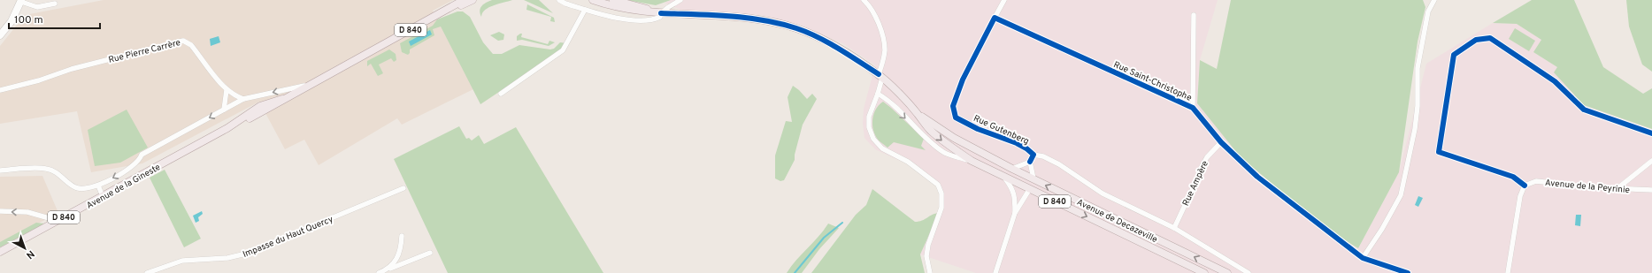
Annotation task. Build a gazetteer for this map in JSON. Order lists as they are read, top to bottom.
{
  "streets": {
    "main road": ["D 840", "Avenue de la Gineste", "Avenue de Decazeville"],
    "street": [
      "Rue Pierre Carrère",
      "Rue Saint-Christophe",
      "Rue Gutenberg",
      "Rue Ampère",
      "Avenue de la Peyrinie",
      "Impasse du Haut Quercy"
    ]
  },
  "crossings": [
    ["D 840", "Avenue de la Gineste"],
    ["Rue Saint-Christophe", "Rue Gutenberg"],
    ["Rue Saint-Christophe", "Rue Ampère"],
    ["Rue Gutenberg", "Rue Ampère"]
  ],
  "scale_bar": "100 m",
  "north": "bottom right"
}
